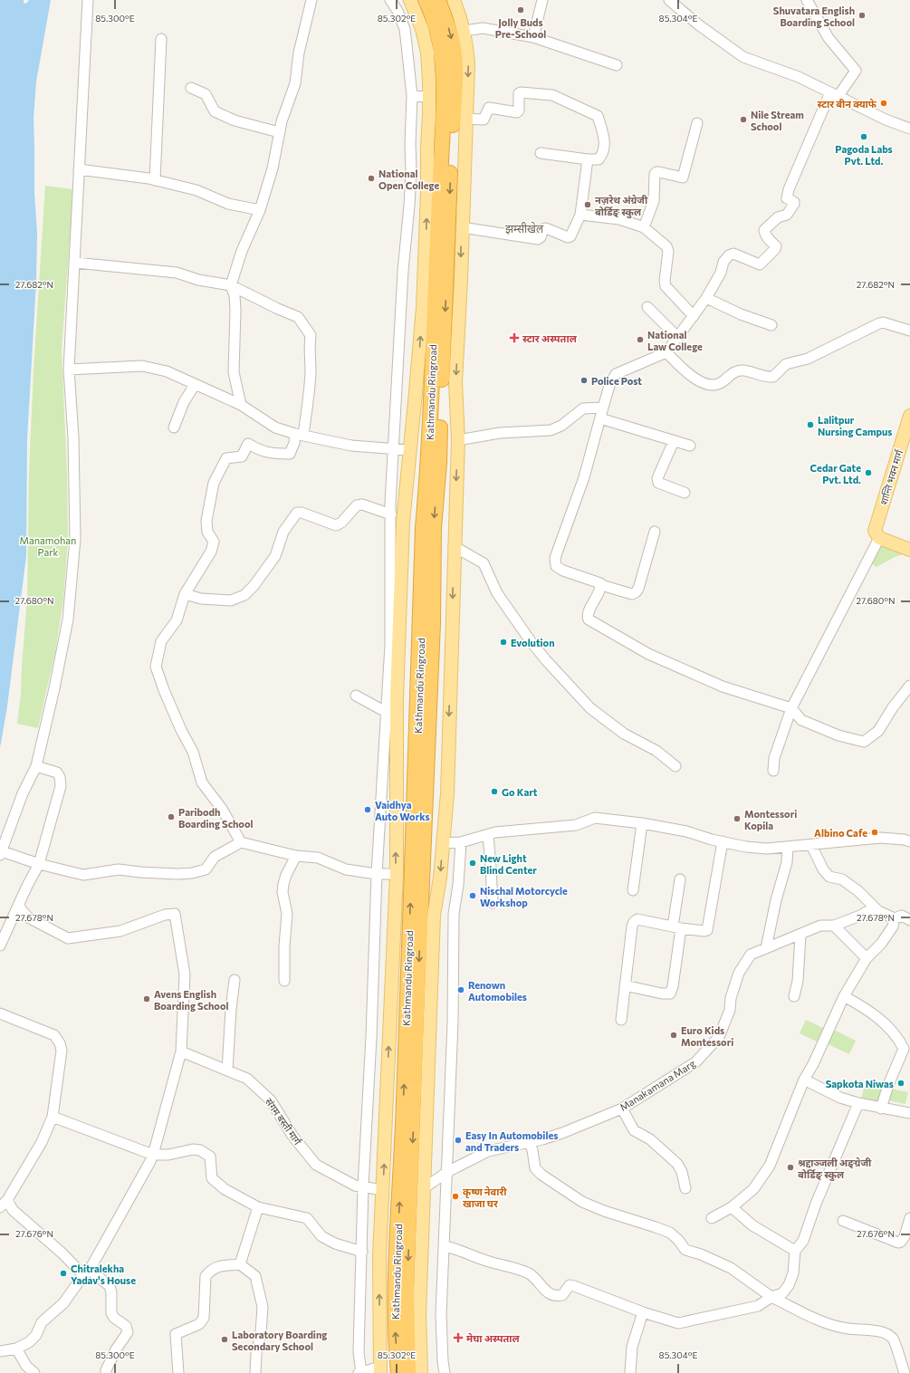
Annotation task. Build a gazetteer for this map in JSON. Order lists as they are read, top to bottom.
{
  "streets": {
    "highway": ["Kathmandu Ringroad"],
    "main road": ["शान्ति भवन मार्ग"],
    "street": ["Manakamana Marg", "संगम बस्ती मार्ग"]
  },
  "districts": ["झम्सीखेल"],
  "parks": ["Manamohan Park"],
  "places": {
    "other": [
      "Jolly Buds Pre-School",
      "Shuvatara English Boarding School",
      "स्टार बीन क्याफे",
      "Nile Stream School",
      "Pagoda Labs Pvt. Ltd.",
      "National Open College",
      "नज़रेथ अंग्रेजी बोर्डिङ् स्कुल",
      "National Law College",
      "Police Post",
      "Lalitpur Nursing Campus",
      "Cedar Gate Pvt. Ltd.",
      "Evolution",
      "Go Kart",
      "Vaidhya Auto Works",
      "Paribodh Boarding School",
      "Montessori Kopila",
      "Albino Cafe",
      "New Light Blind Center",
      "Nischal Motorcycle Workshop",
      "Renown Automobiles",
      "Avens English Boarding School",
      "Euro Kids Montessori",
      "Sapkota Niwas",
      "Easy In Automobiles and Traders",
      "श्रद्दाञ्जली अङ्‍ग्रेजी बोर्डिङ् स्कुल",
      "कृष्ण नेवारी खाजा घर",
      "Chitralekha Yadav's House",
      "Laboratory Boarding Secondary School"
    ],
    "health": ["स्टार अस्पताल", "मेघा अस्पताल"]
  },
  "coordinates": [
    "85.300°E",
    "85.302°E",
    "85.304°E",
    "27.682°N",
    "27.680°N",
    "27.678°N",
    "27.676°N"
  ]
}
